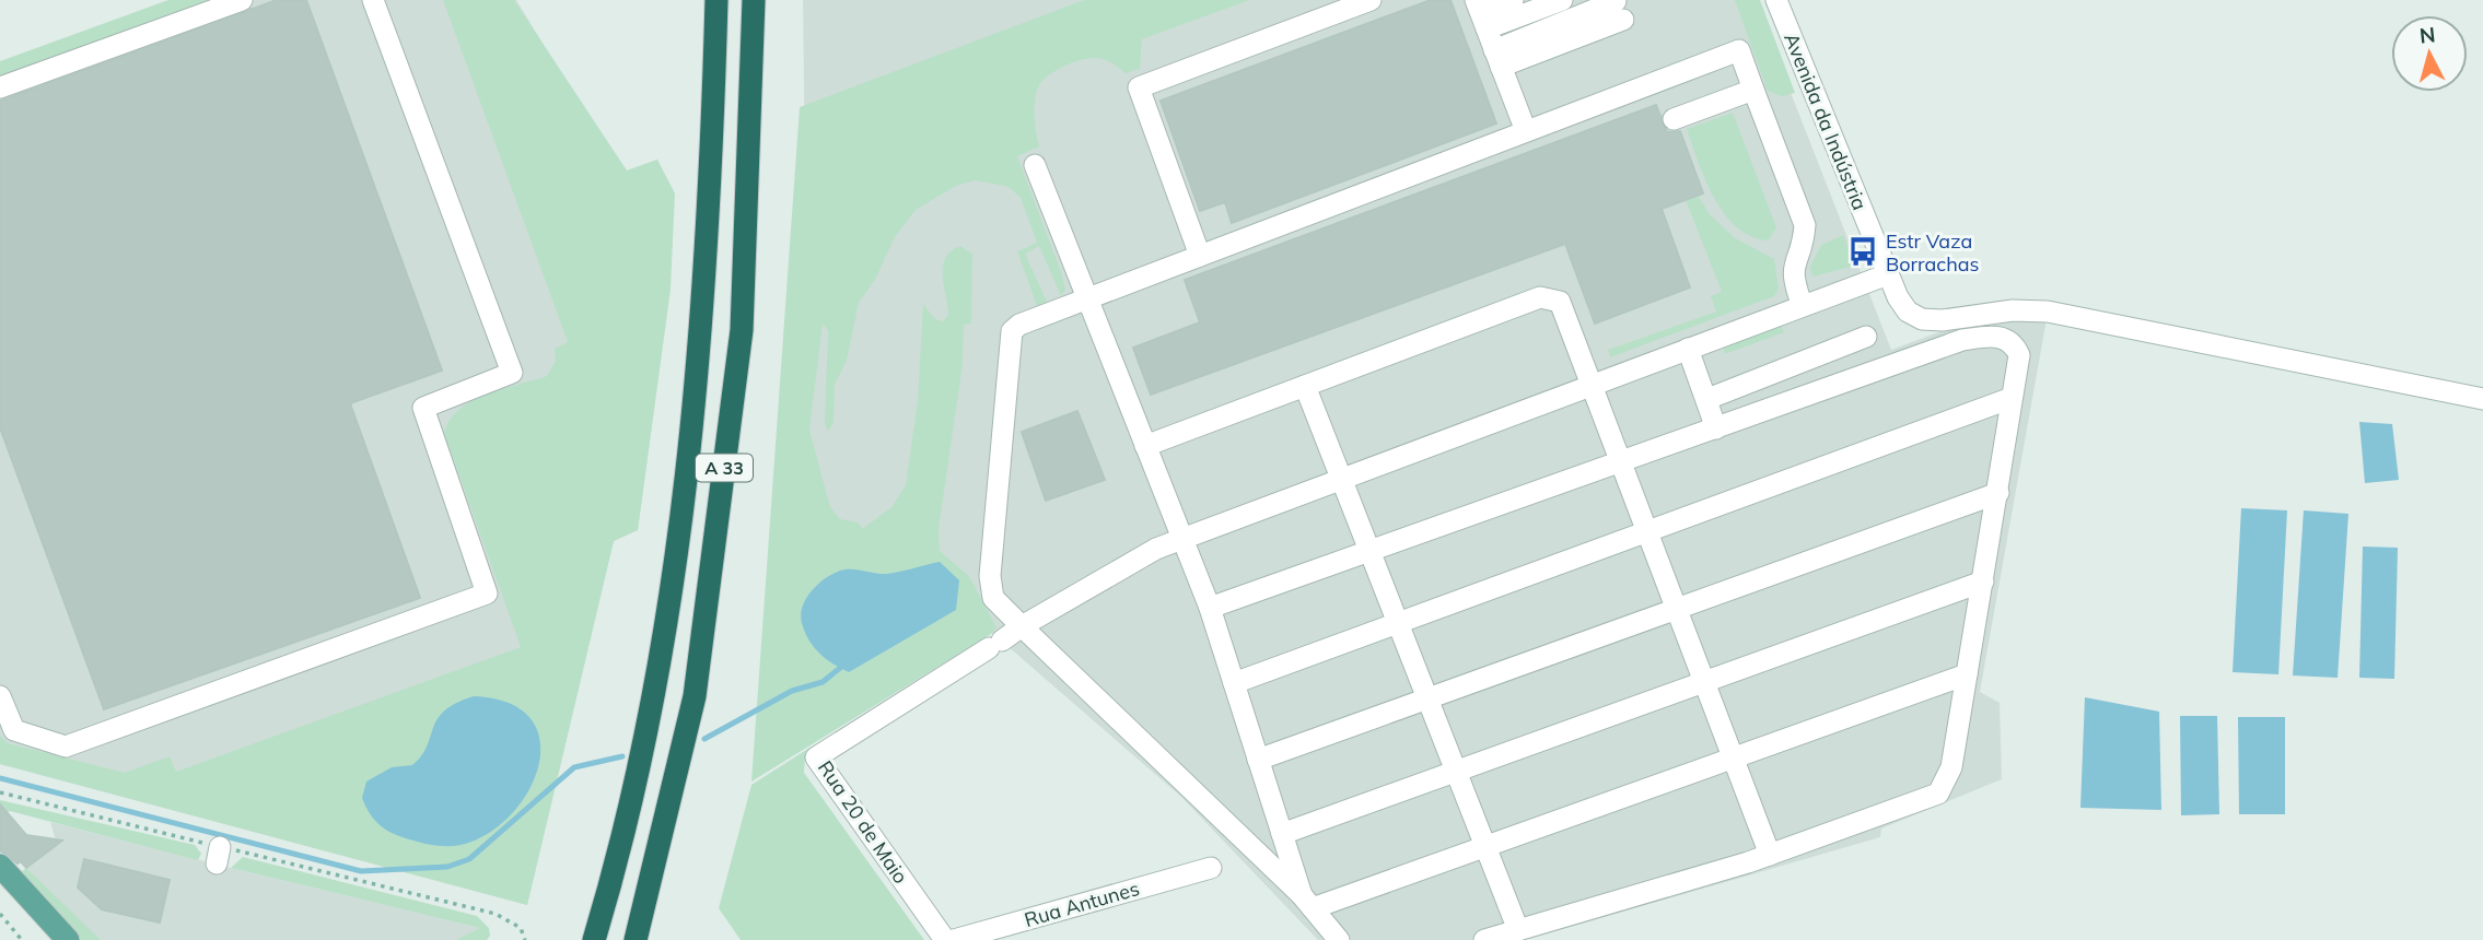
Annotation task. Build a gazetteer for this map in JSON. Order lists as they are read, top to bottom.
{
  "streets": {
    "highway": ["A 33"],
    "street": ["Avenida da Indústria", "Rua 20 de Maio", "Rua Antunes"]
  },
  "places": {
    "bus stop": ["Estr Vaza Borrachas"]
  },
  "north": "top"
}
